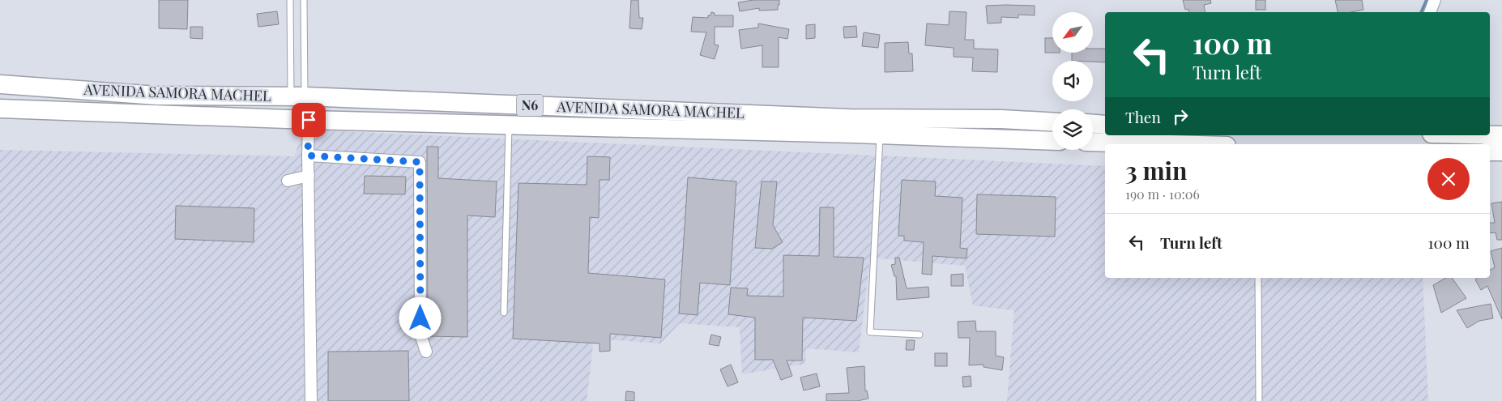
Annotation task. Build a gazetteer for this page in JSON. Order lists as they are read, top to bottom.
{
  "streets": {
    "highway": ["AVENIDA SAMORA MACHEL", "N6"]
  },
  "north": "bottom left",
  "page": {
    "turn": ["100 m", "Turn left"],
    "then": "Then",
    "heading": ["3 min", "190 m · 10:06"],
    "list": [
      {
        "name": "Turn left",
        "value": "100 m"
      }
    ]
  }
}
